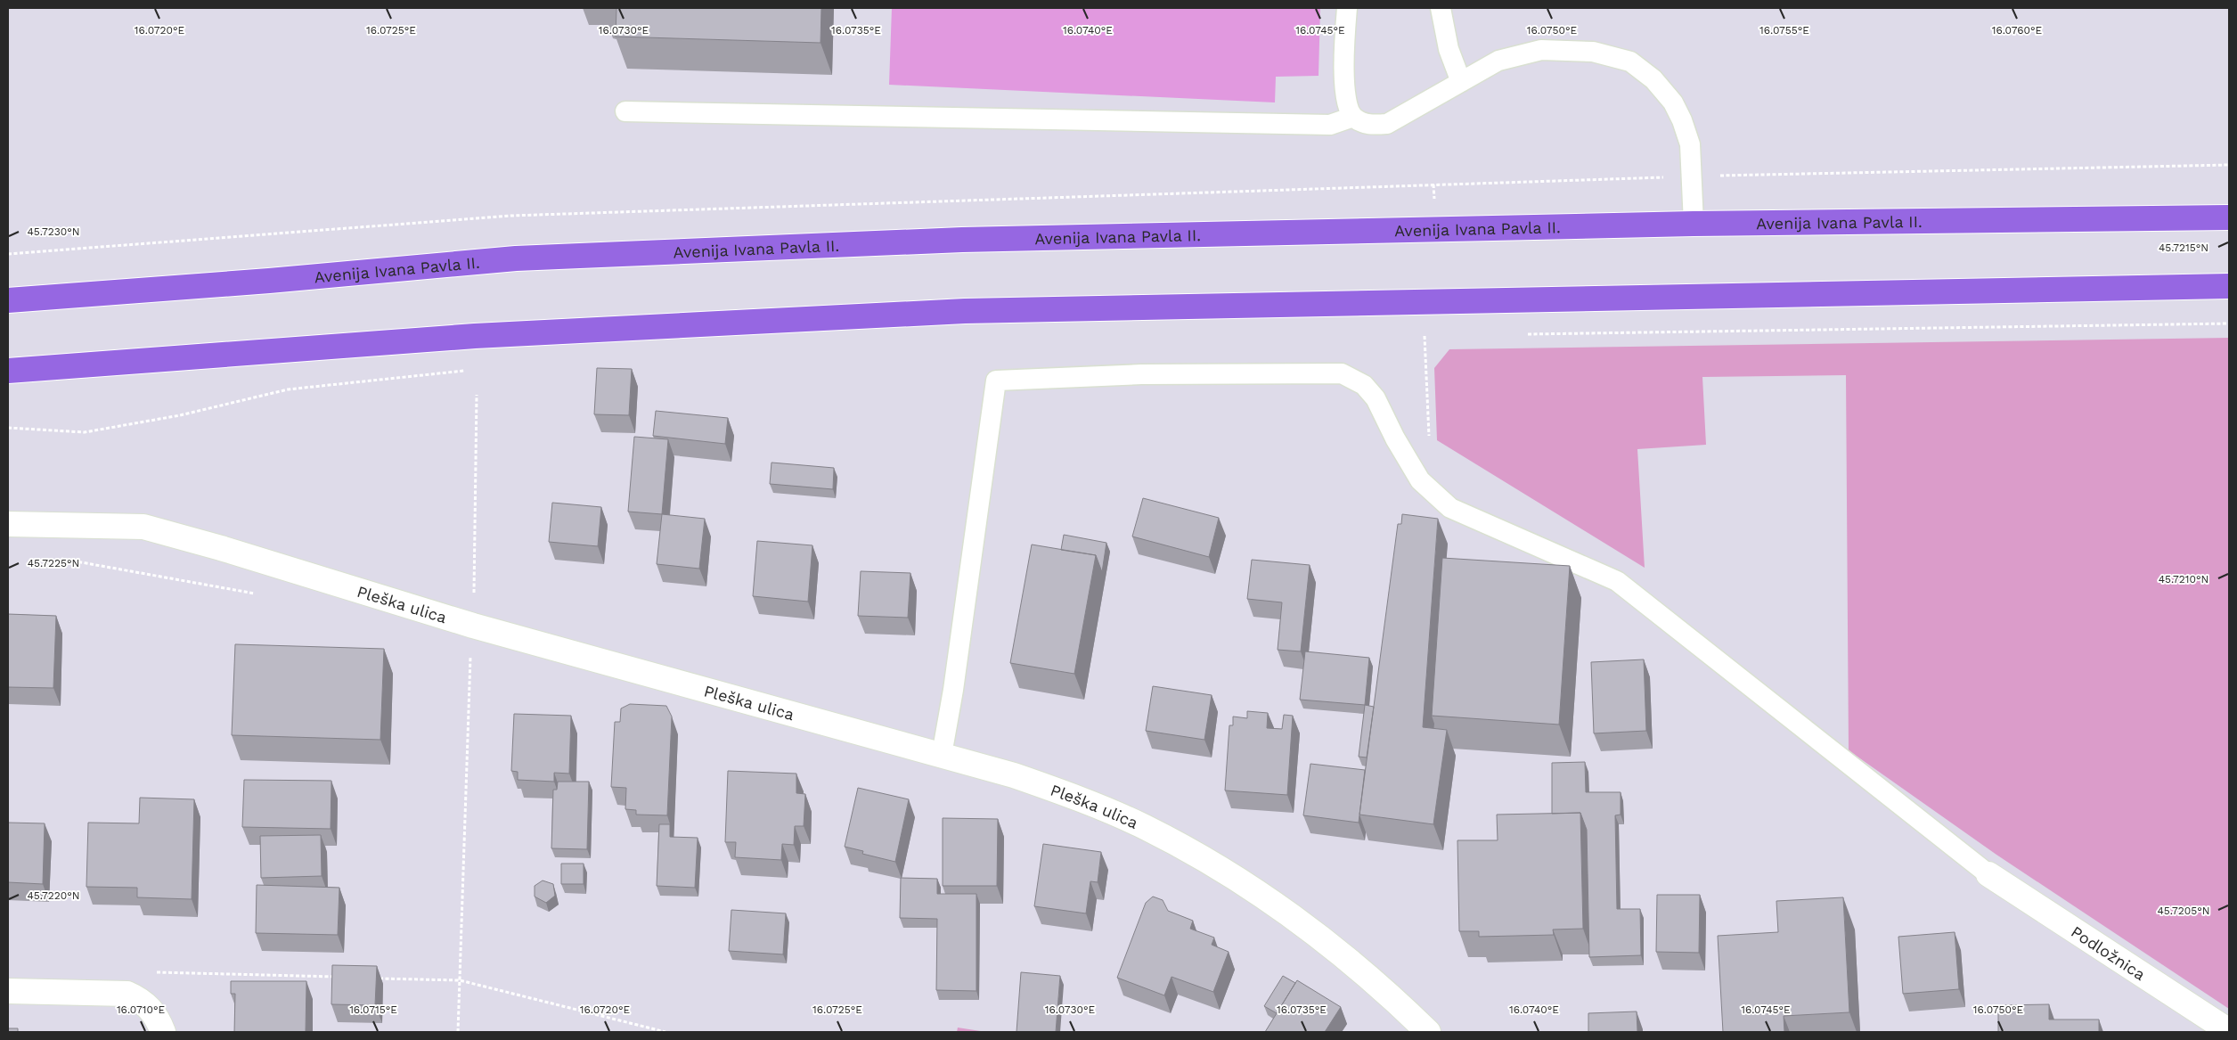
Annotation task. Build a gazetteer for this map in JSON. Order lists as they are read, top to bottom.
{
  "streets": {
    "main road": ["Avenija Ivana Pavla II."],
    "street": ["Pleška ulica", "Podložnica"]
  },
  "coordinates": [
    "16.0750°E",
    "16.0720°E",
    "16.0725°E",
    "16.0730°E",
    "16.0735°E",
    "16.0740°E",
    "16.0745°E",
    "16.0755°E",
    "16.0760°E",
    "45.7230°N",
    "45.7215°N",
    "45.7225°N",
    "45.7210°N",
    "45.7220°N",
    "45.7205°N",
    "16.0710°E",
    "16.0715°E"
  ]
}
